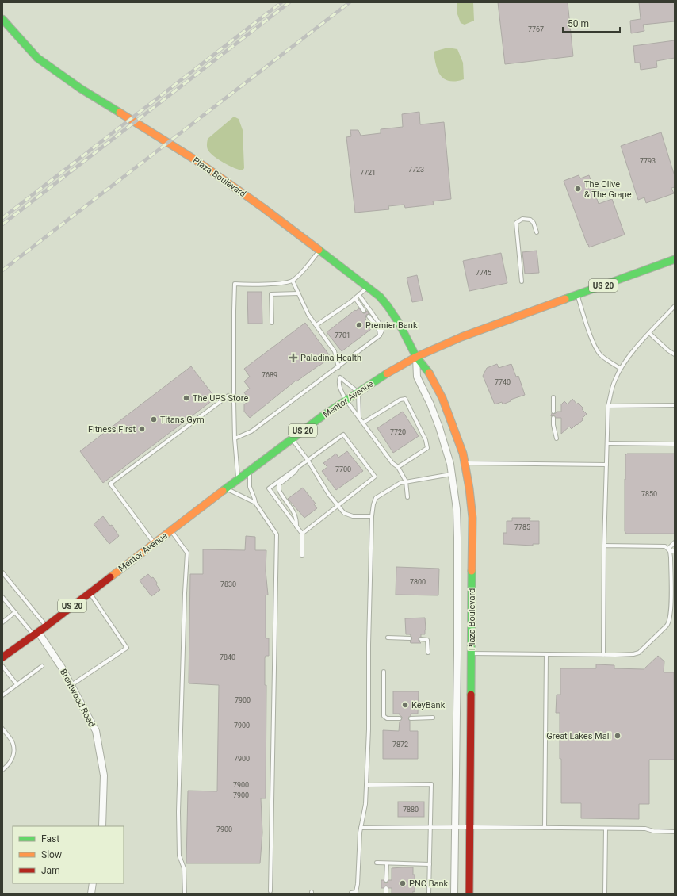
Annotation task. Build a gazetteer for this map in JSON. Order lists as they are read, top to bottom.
{
  "streets": {
    "street": [
      "Plaza Boulevard",
      "US 20",
      "Mentor Avenue",
      "Brentwood Road"
    ]
  },
  "crossings": [
    ["Plaza Boulevard", "Mentor Avenue"],
    ["Mentor Avenue", "Brentwood Road"]
  ],
  "places": {
    "other": [
      "The Olive & The Grape",
      "Premier Bank",
      "The UPS Store",
      "Titans Gym",
      "Fitness First",
      "KeyBank",
      "Great Lakes Mall",
      "PNC Bank"
    ],
    "health": ["Paladina Health"]
  },
  "house_numbers": [
    "7767",
    "7793",
    "7723",
    "7721",
    "7745",
    "7701",
    "7689",
    "7740",
    "7720",
    "7700",
    "7850",
    "7785",
    "7800",
    "7830",
    "7840",
    "7900",
    "7900",
    "7872",
    "7900",
    "7900",
    "7900",
    "7880",
    "7900"
  ],
  "legend": ["Fast", "Slow", "Jam"],
  "scale_bar": "50 m"
}
